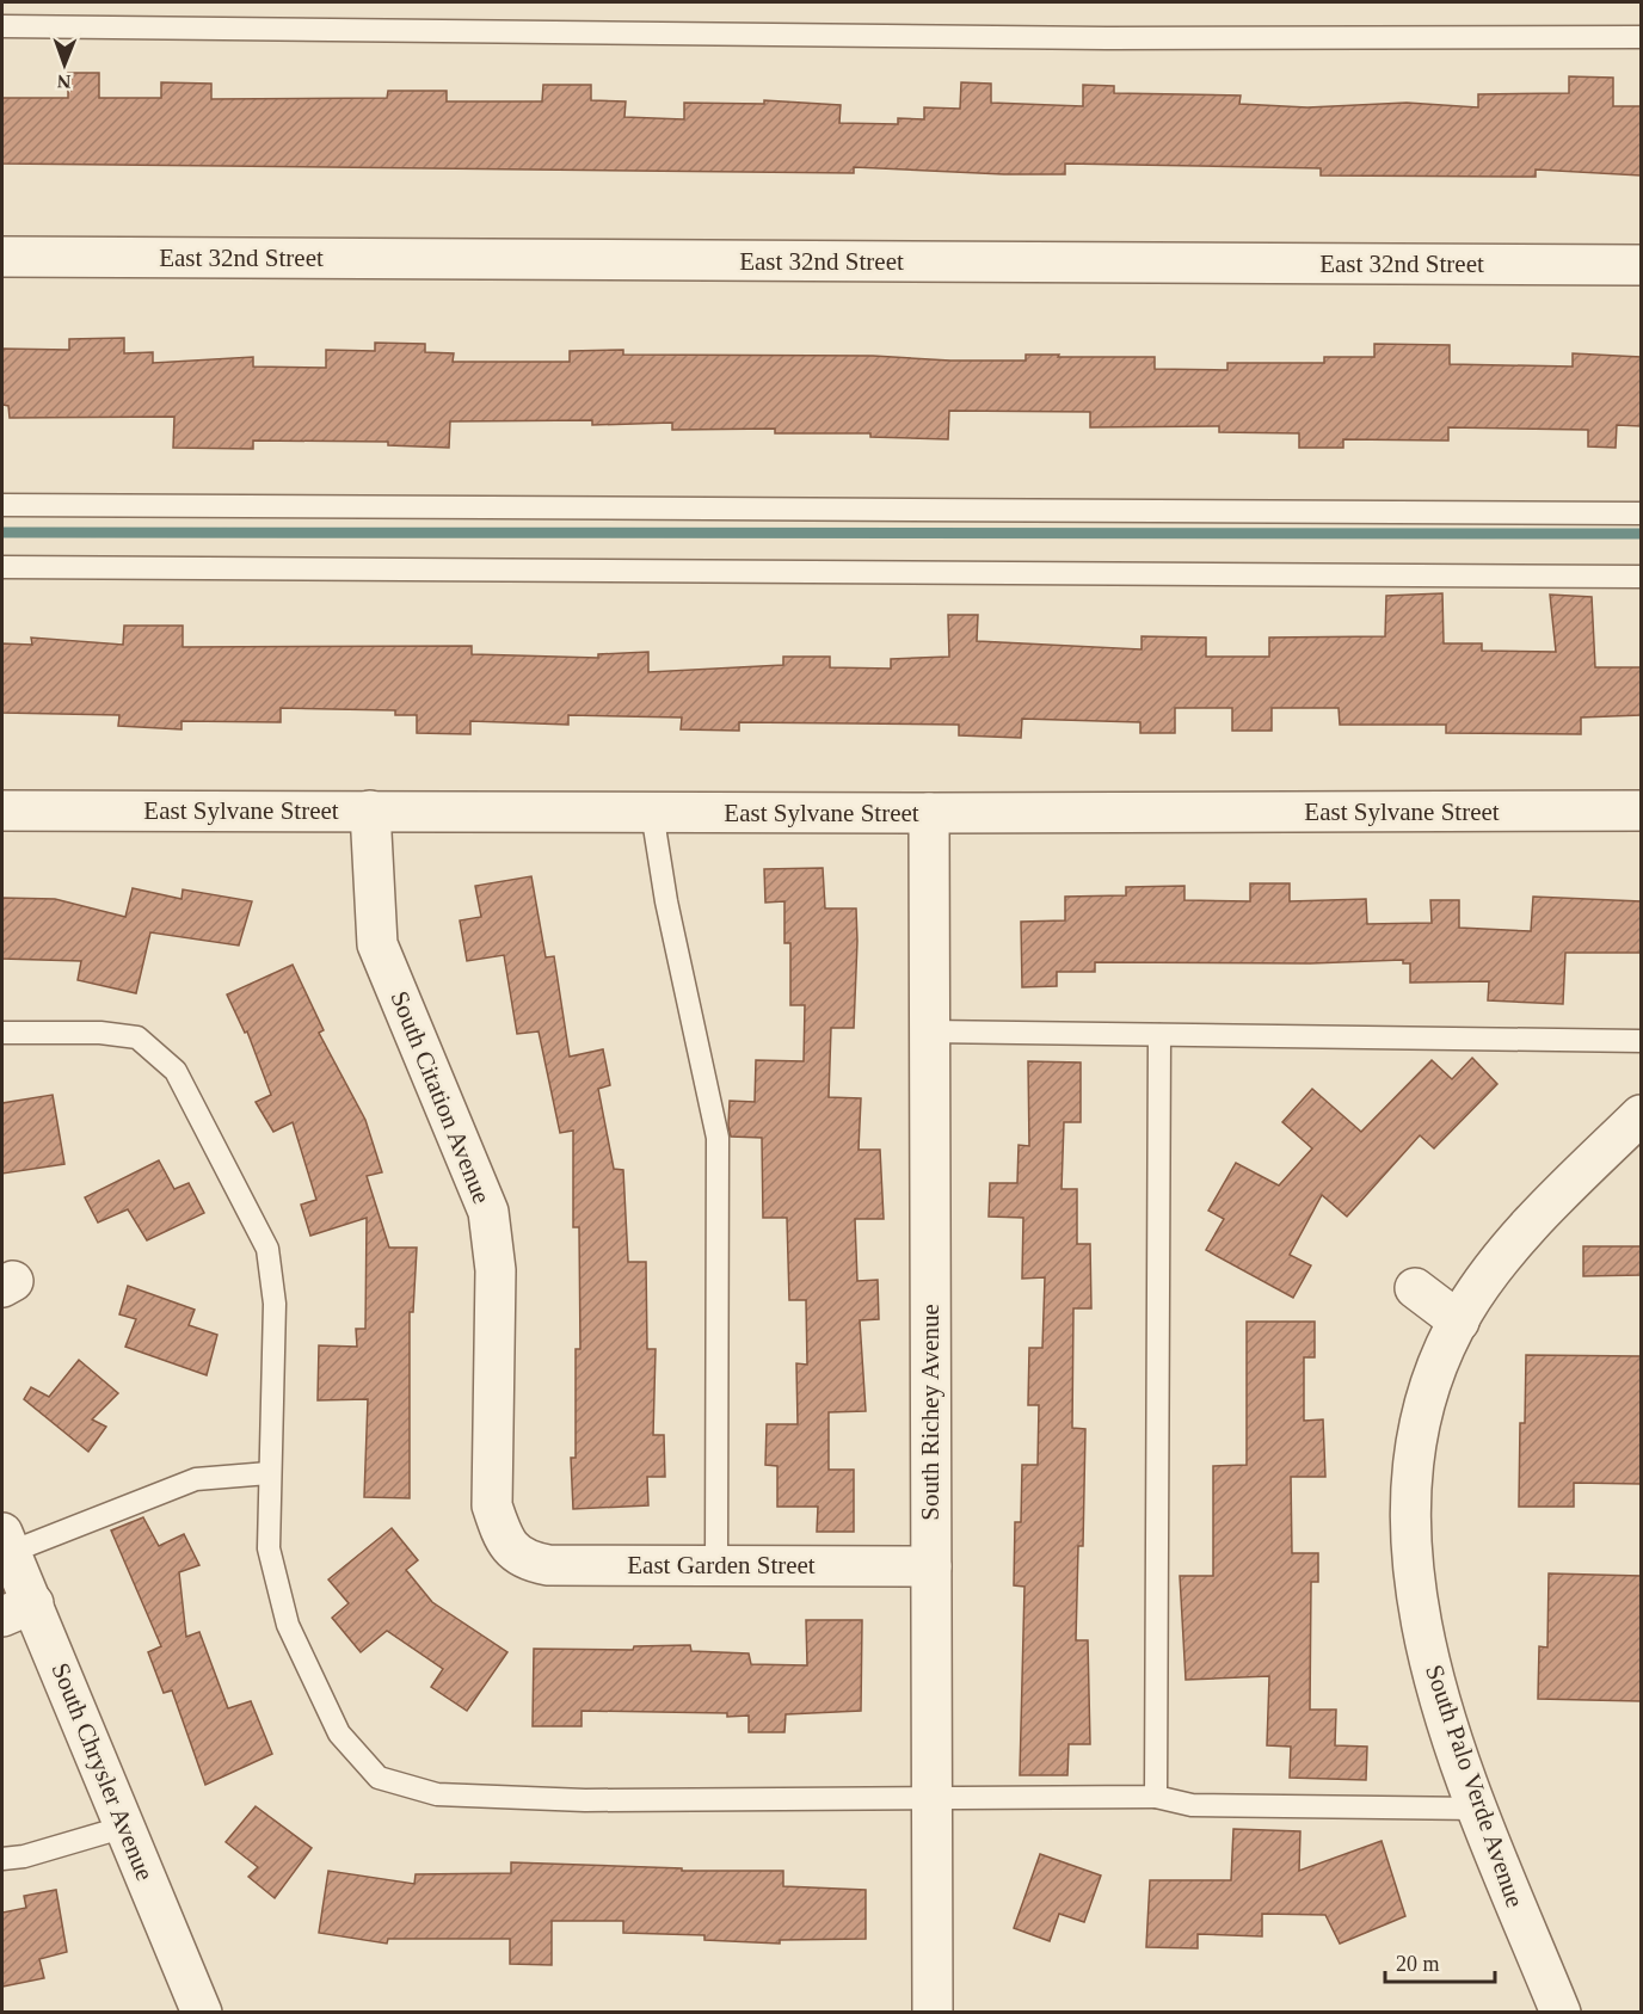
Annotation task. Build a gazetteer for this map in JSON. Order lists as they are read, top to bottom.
{
  "streets": {
    "street": [
      "East 32nd Street",
      "East Sylvane Street",
      "South Citation Avenue",
      "South Richey Avenue",
      "East Garden Street",
      "South Chrysler Avenue",
      "South Palo Verde Avenue"
    ]
  },
  "crossings": [
    ["East Sylvane Street", "South Citation Avenue"],
    ["East Sylvane Street", "South Richey Avenue"],
    ["South Citation Avenue", "East Garden Street"],
    ["South Richey Avenue", "East Garden Street"]
  ],
  "scale_bar": "20 m",
  "north": "bottom"
}
